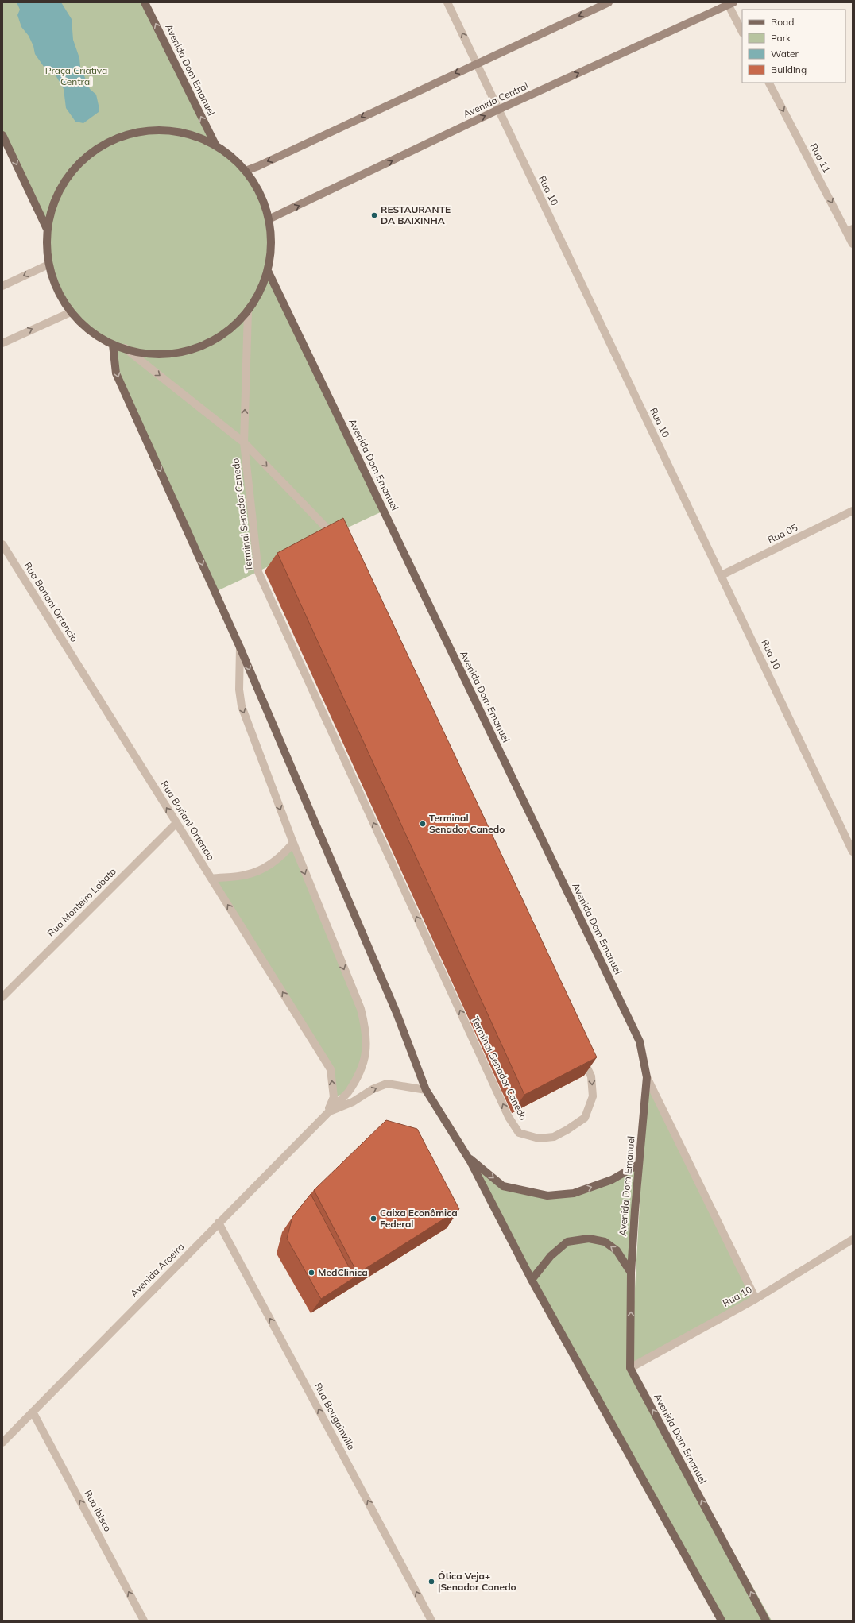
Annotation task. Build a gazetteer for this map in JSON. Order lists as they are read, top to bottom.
{
  "streets": {
    "main road": ["Avenida Dom Emanuel", "Avenida Central"],
    "street": [
      "Rua 11",
      "Rua 10",
      "Terminal Senador Canedo",
      "Rua 05",
      "Rua Bariani Ortencio",
      "Rua Monteiro Lobato",
      "Avenida Aroeira",
      "Rua Bougainville",
      "Rua ibisco"
    ]
  },
  "crossings": [
    ["Avenida Dom Emanuel", "Rua 10"],
    ["Avenida Central", "Rua 10"],
    ["Rua 10", "Rua 05"],
    ["Rua Bariani Ortencio", "Rua Monteiro Lobato"],
    ["Rua Bariani Ortencio", "Avenida Aroeira"],
    ["Avenida Aroeira", "Rua Bougainville"],
    ["Avenida Aroeira", "Rua ibisco"]
  ],
  "one_way": [
    "Rua 11",
    "Rua Bariani Ortencio",
    "Avenida Aroeira",
    "Rua Bougainville",
    "Rua ibisco"
  ],
  "parks": ["Praça Criativa Central"],
  "places": [
    "RESTAURANTE DA BAIXINHA",
    "Terminal Senador Canedo",
    "Caixa Econômica Federal",
    "MedClinica",
    "Ótica Veja+ |Senador Canedo"
  ],
  "legend": [
    "Road",
    "Park",
    "Water",
    "Building"
  ]
}
